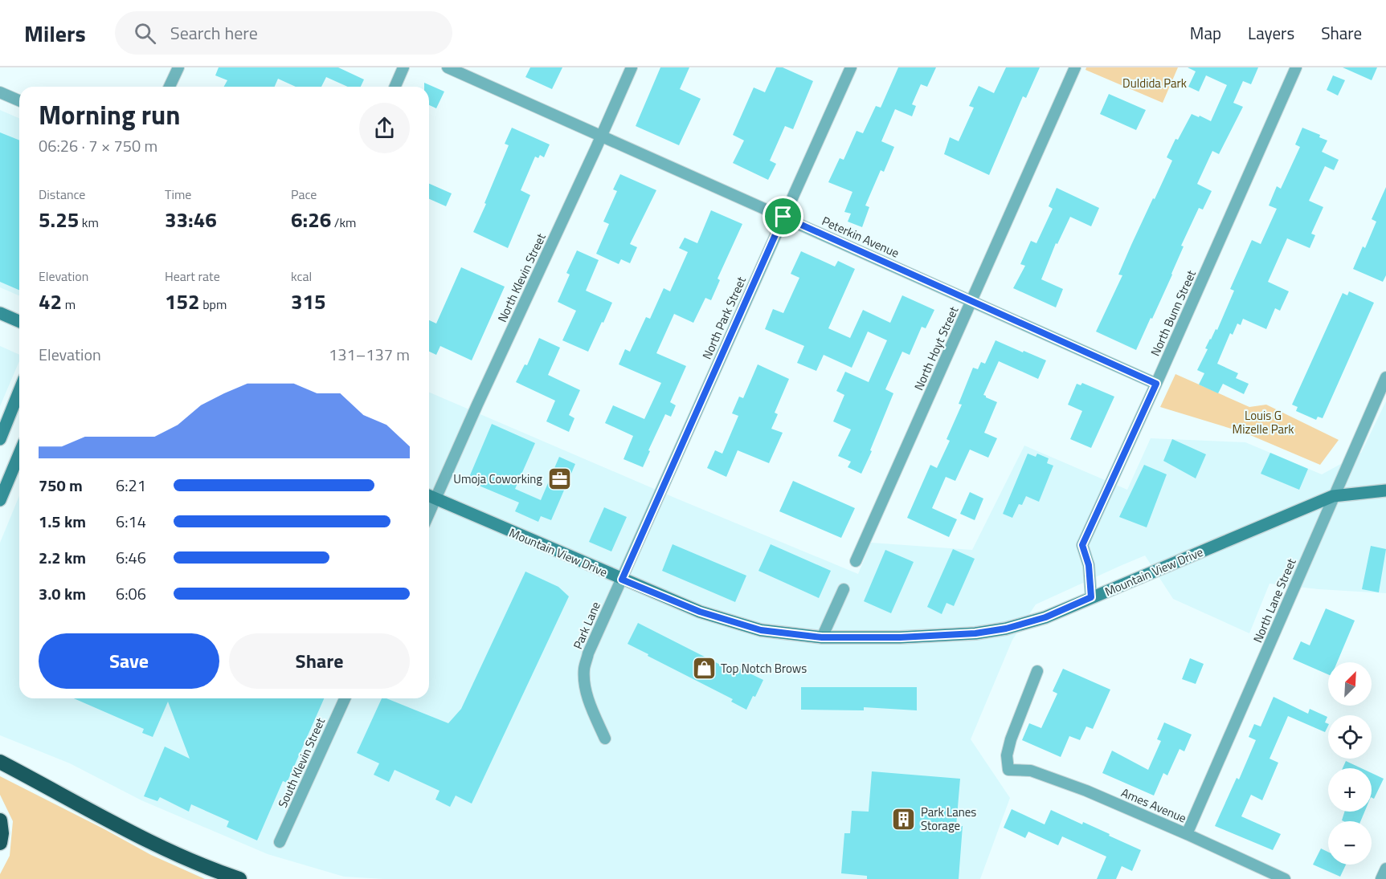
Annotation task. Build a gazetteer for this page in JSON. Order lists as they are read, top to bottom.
{
  "streets": {
    "street": [
      "Peterkin Avenue",
      "North Klevin Street",
      "North Bunn Street",
      "North Park Street",
      "North Hoyt Street",
      "Mountain View Drive",
      "North Lane Street",
      "Park Lane",
      "South Klevin Street",
      "Ames Avenue"
    ]
  },
  "crossings": [
    ["Peterkin Avenue", "North Klevin Street"],
    ["Peterkin Avenue", "North Bunn Street"],
    ["Peterkin Avenue", "North Park Street"],
    ["Peterkin Avenue", "North Hoyt Street"],
    ["North Klevin Street", "Mountain View Drive"],
    ["North Bunn Street", "Mountain View Drive"],
    ["North Park Street", "Mountain View Drive"],
    ["North Park Street", "Park Lane"],
    ["Mountain View Drive", "North Lane Street"],
    ["Mountain View Drive", "Park Lane"],
    ["North Lane Street", "Ames Avenue"]
  ],
  "parks": ["Duldida Park", "Louis G Mizelle Park"],
  "places": {
    "office": ["Umoja Coworking"],
    "shop": ["Top Notch Brows"],
    "building": ["Park Lanes Storage"]
  },
  "north": "top right",
  "page": {
    "header": "Milers",
    "search": "Search here",
    "nav": ["Map", "Layers", "Share"],
    "heading": ["Morning run", "06:26 · 7 × 750 m"],
    "stats": [
      ["Distance", "5.25 km"],
      ["Time", "33:46"],
      ["Pace", "6:26 /km"],
      ["Elevation", "42 m"],
      ["Heart rate", "152 bpm"],
      ["kcal", "315"]
    ],
    "chart": ["Elevation", "131–137 m"],
    "list": [
      {
        "name": "750 m",
        "note": "6:21"
      },
      {
        "name": "1.5 km",
        "note": "6:14"
      },
      {
        "name": "2.2 km",
        "note": "6:46"
      },
      {
        "name": "3.0 km",
        "note": "6:06"
      }
    ],
    "buttons": ["Save", "Share"],
    "map_buttons": ["+", "−"]
  }
}
